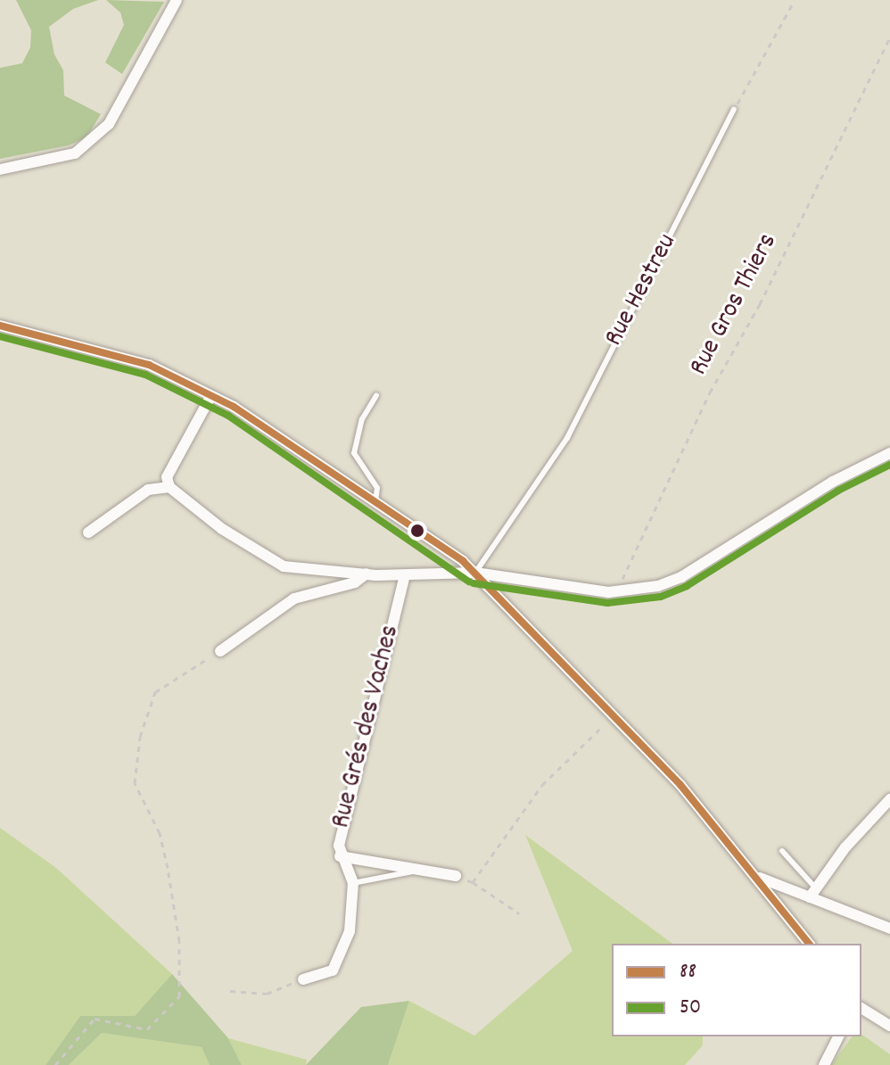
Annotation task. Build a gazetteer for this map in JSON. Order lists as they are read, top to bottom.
{
  "streets": {
    "street": ["Rue Grés des Vaches"],
    "lane": ["Rue Hestreu"],
    "path": ["Rue Gros Thiers"]
  },
  "lines": ["transit line 88", "transit line 50"],
  "legend": ["88", "50"]
}
